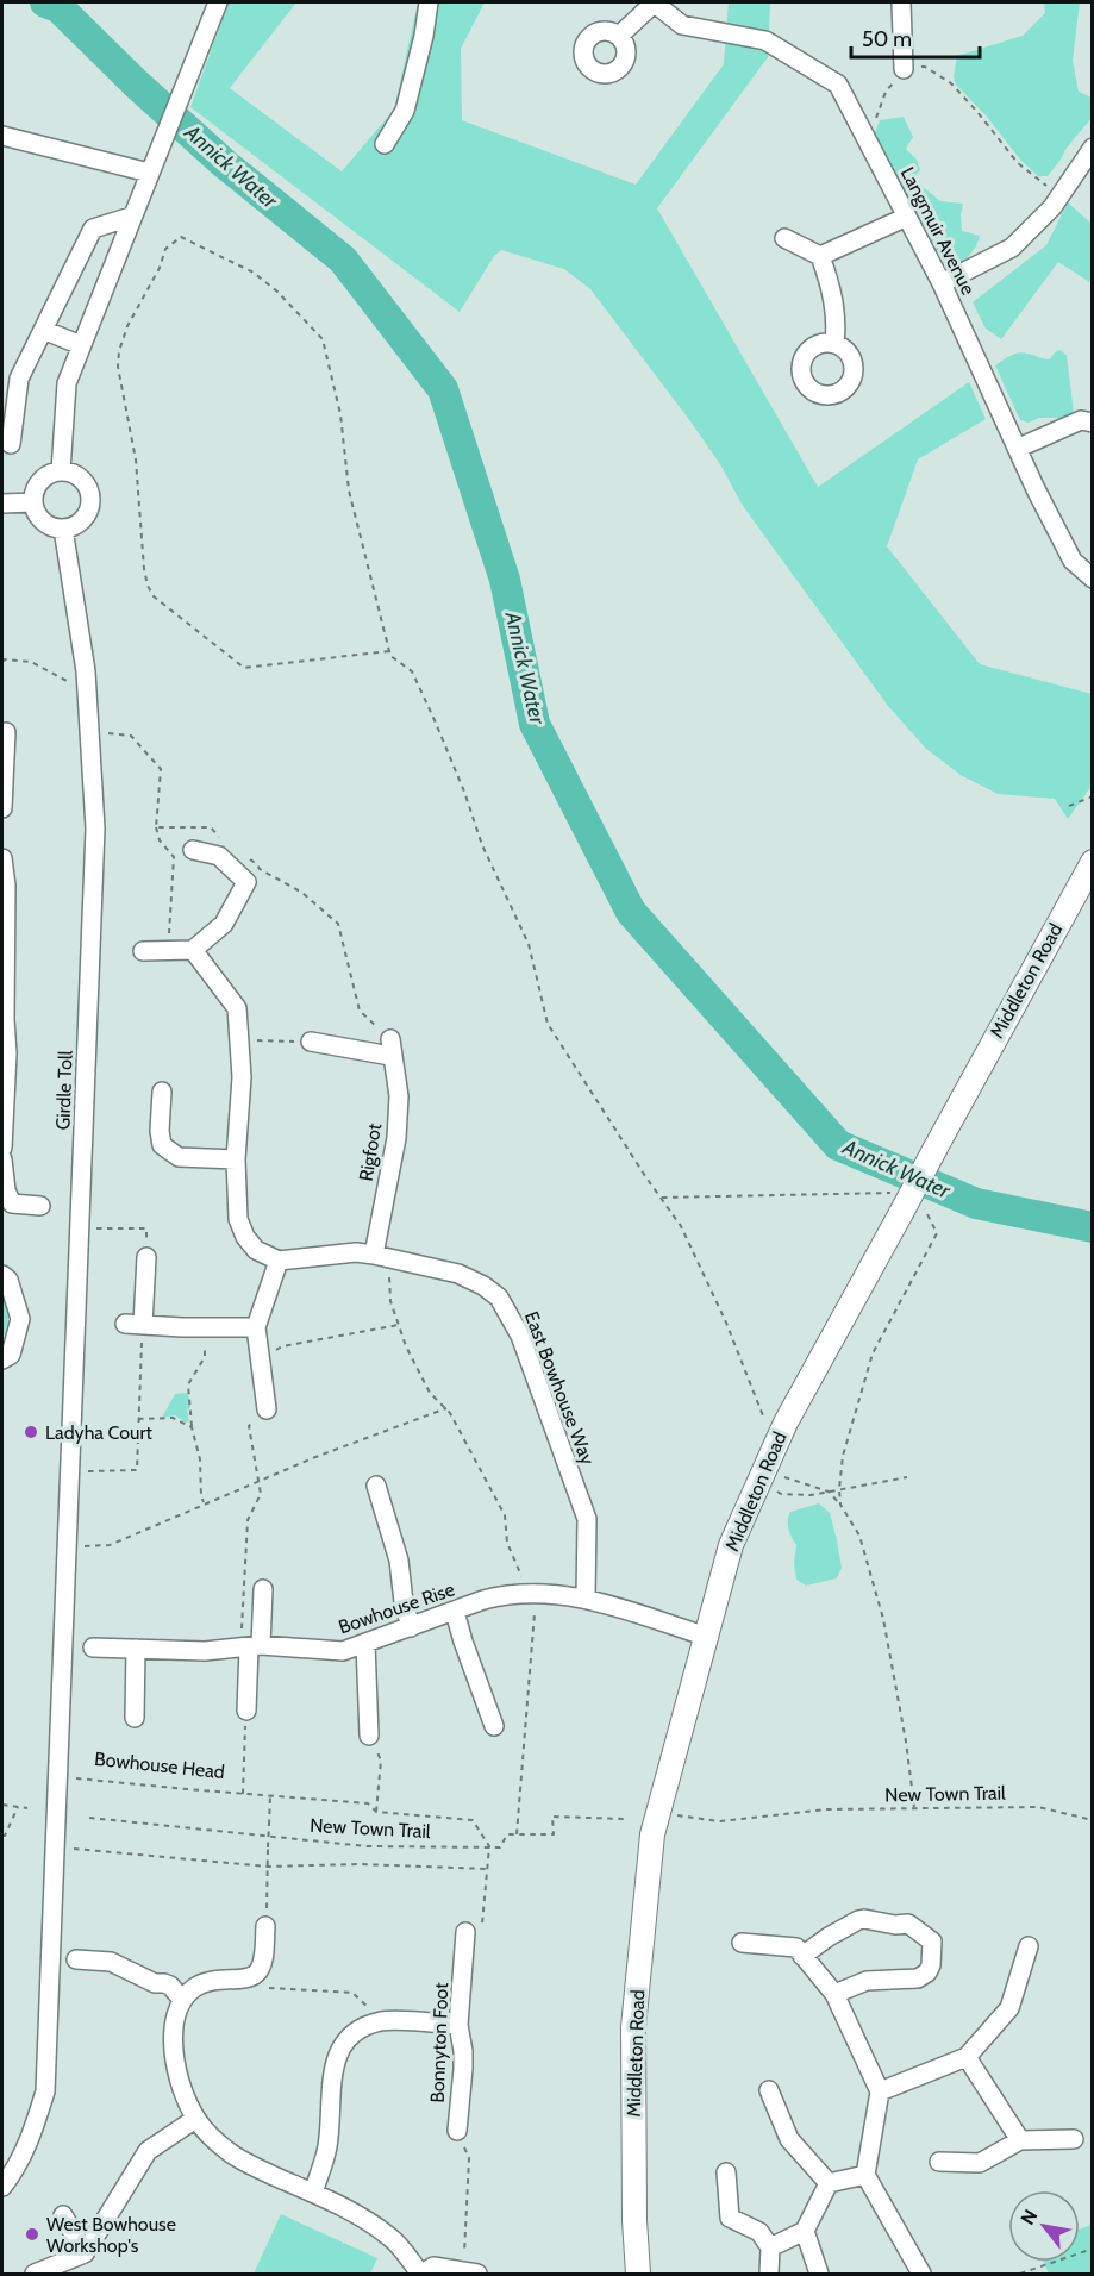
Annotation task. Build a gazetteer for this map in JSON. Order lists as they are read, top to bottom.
{
  "streets": {
    "main road": ["Middleton Road"],
    "street": [
      "Langmuir Avenue",
      "Girdle Toll",
      "Rigfoot",
      "East Bowhouse Way",
      "Bowhouse Rise",
      "Bonnyton Foot"
    ],
    "path": ["Bowhouse Head", "New Town Trail"]
  },
  "crossings": [
    ["Middleton Road", "Bowhouse Rise"],
    ["Rigfoot", "East Bowhouse Way"],
    ["East Bowhouse Way", "Bowhouse Rise"],
    ["Bowhouse Head", "New Town Trail"]
  ],
  "water": ["Annick Water"],
  "places": ["Ladyha Court", "West Bowhouse Workshop's"],
  "scale_bar": "50 m",
  "north": "top left"
}
